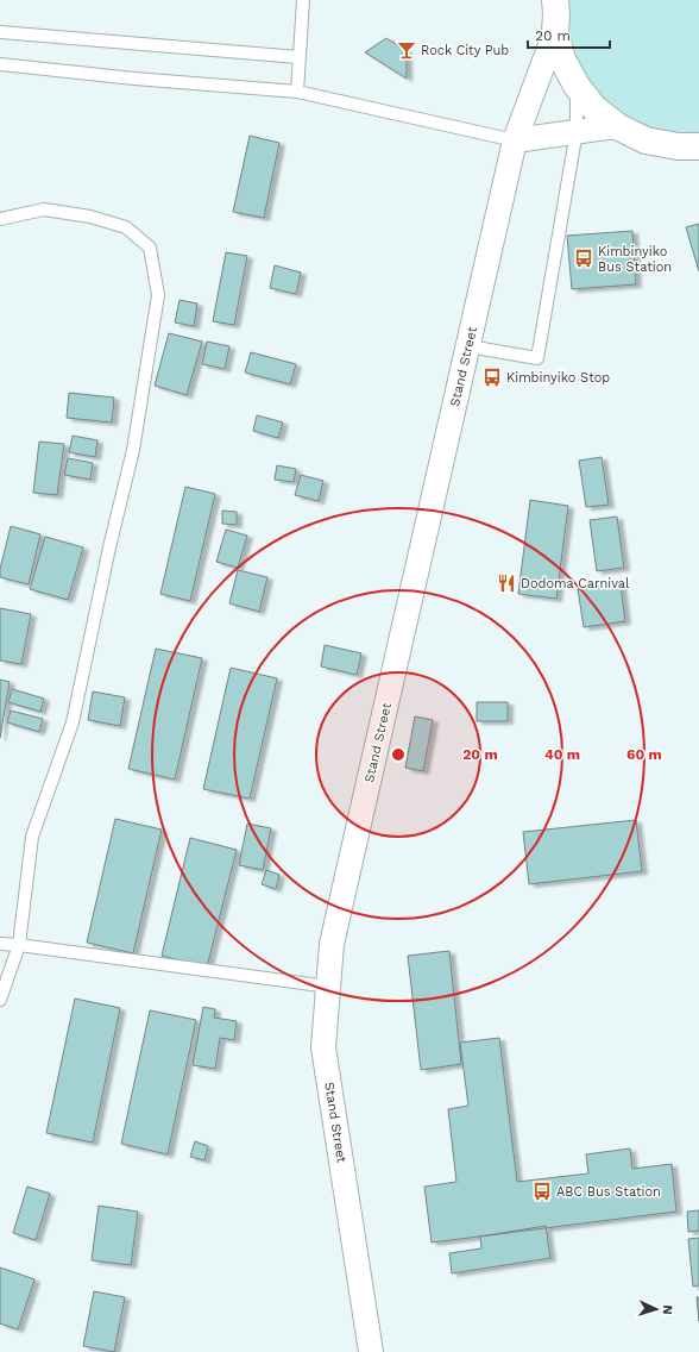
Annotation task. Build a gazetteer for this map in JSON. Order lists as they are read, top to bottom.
{
  "streets": {
    "street": ["Stand Street"]
  },
  "places": {
    "bar": ["Rock City Pub"],
    "bus stop": ["Kimbinyiko Bus Station", "Kimbinyiko Stop", "ABC Bus Station"],
    "restaurant": ["Dodoma Carnival"]
  },
  "scale_bar": "20 m",
  "north": "right",
  "rings": ["20 m", "40 m", "60 m"]
}
